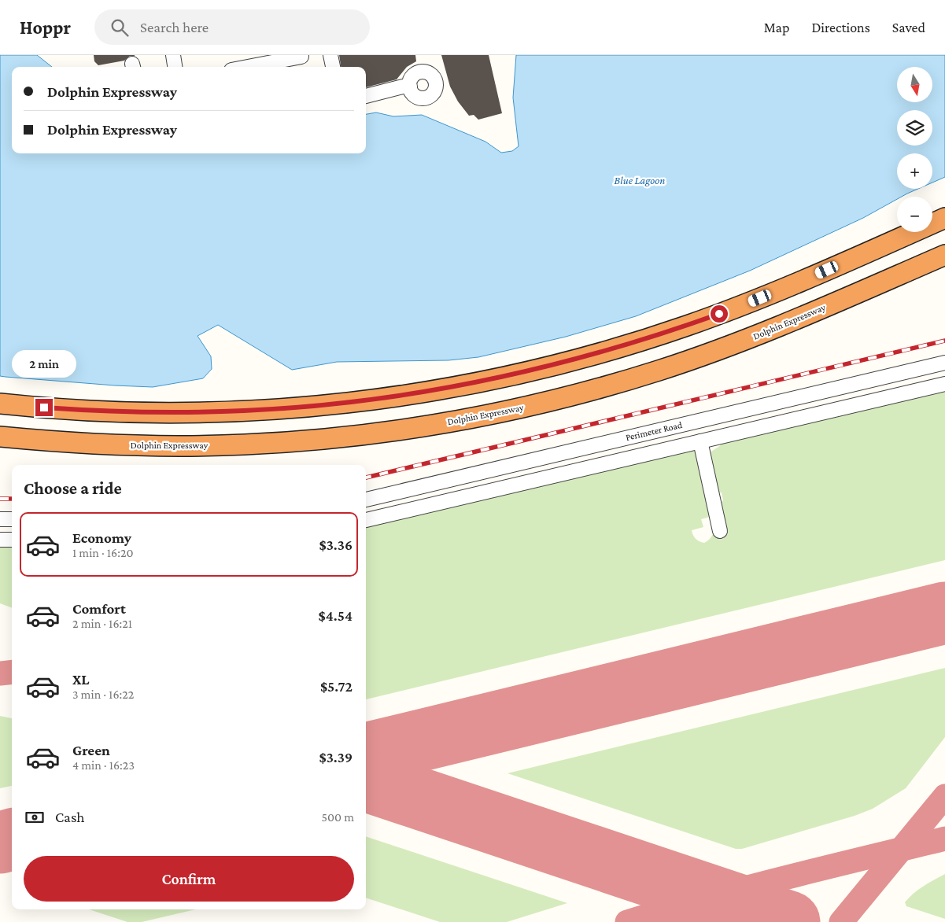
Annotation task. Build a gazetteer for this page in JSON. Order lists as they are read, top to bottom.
{
  "streets": {
    "highway": ["Dolphin Expressway"],
    "street": ["Perimeter Road"]
  },
  "water": ["Blue Lagoon"],
  "north": "bottom",
  "page": {
    "header": "Hoppr",
    "search": "Search here",
    "nav": ["Map", "Directions", "Saved"],
    "map_buttons": ["+", "−"],
    "banner": ["Dolphin Expressway", "Dolphin Expressway"],
    "bubble": "2 min",
    "heading": "Choose a ride",
    "list": [
      {
        "name": "Economy",
        "note": "1 min · 16:20",
        "value": "$3.36"
      },
      {
        "name": "Comfort",
        "note": "2 min · 16:21",
        "value": "$4.54"
      },
      {
        "name": "XL",
        "note": "3 min · 16:22",
        "value": "$5.72"
      },
      {
        "name": "Green",
        "note": "4 min · 16:23",
        "value": "$3.39"
      }
    ],
    "pay": ["Cash", "500 m"],
    "buttons": "Confirm"
  }
}
